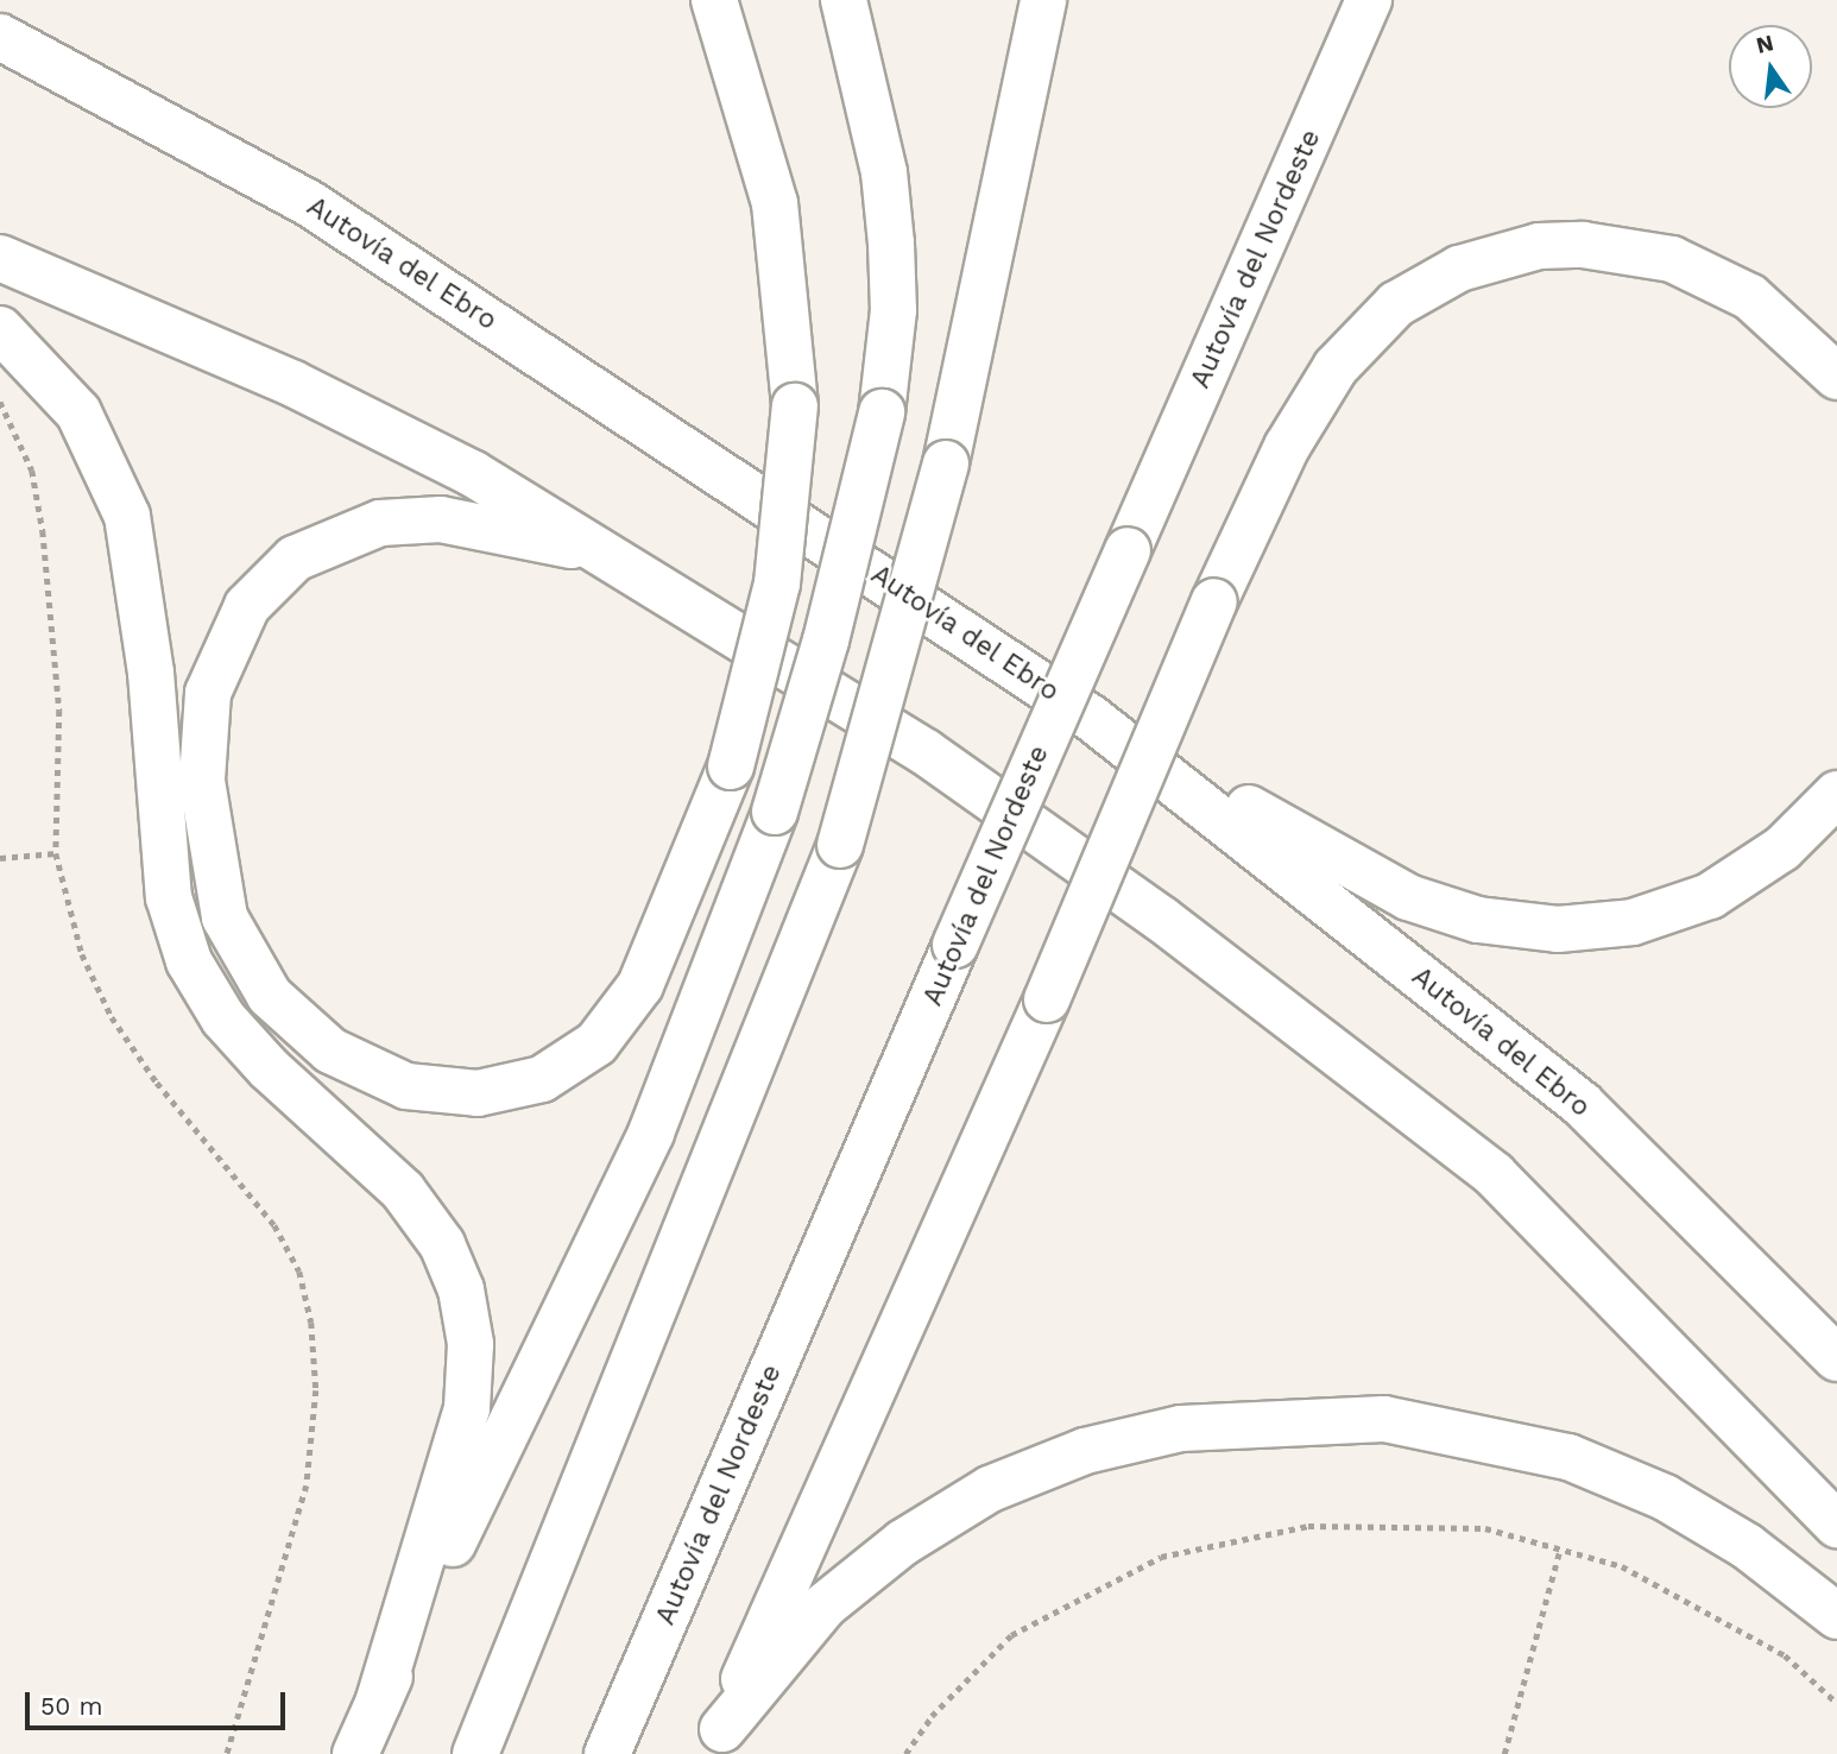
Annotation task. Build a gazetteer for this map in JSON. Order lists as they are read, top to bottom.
{
  "streets": {
    "highway": ["Autovía del Nordeste", "Autovía del Ebro"]
  },
  "scale_bar": "50 m",
  "north": "top"
}
